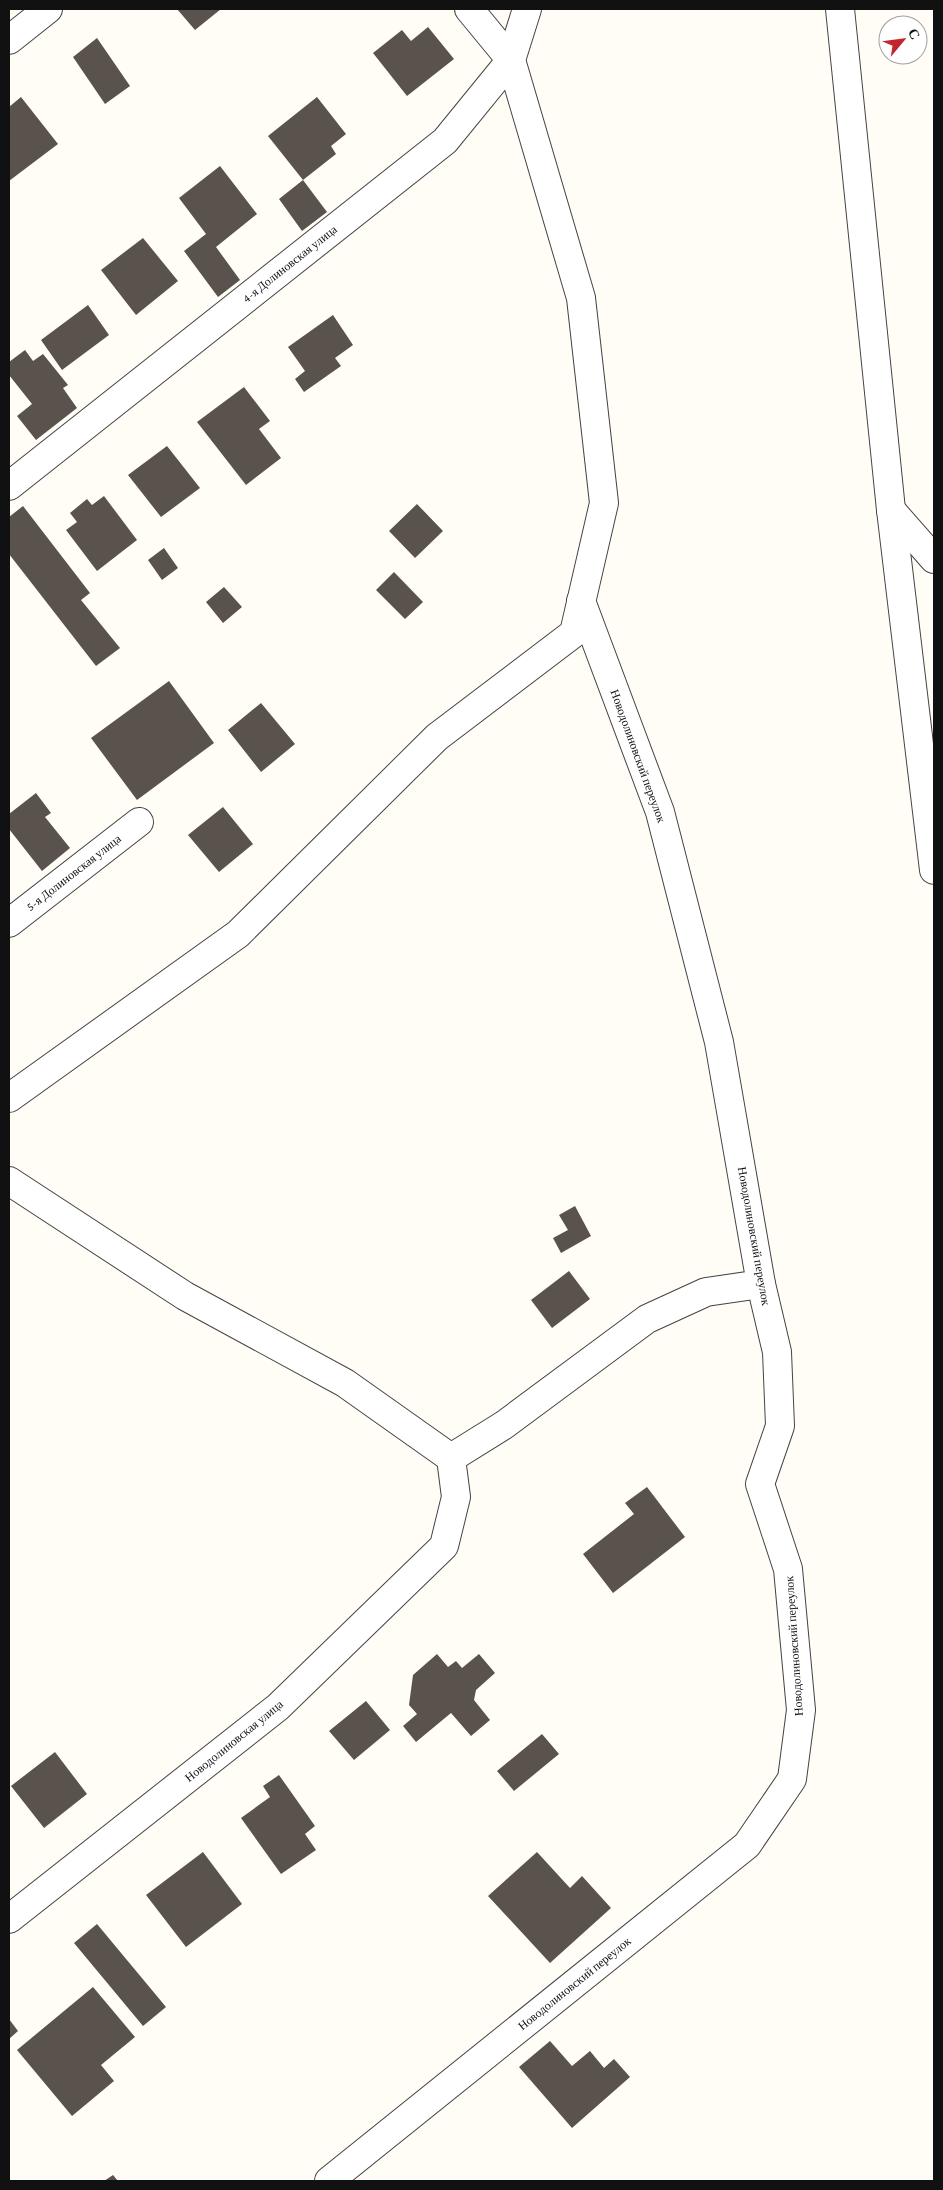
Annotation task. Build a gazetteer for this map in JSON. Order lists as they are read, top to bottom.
{
  "streets": {
    "street": [
      "4-я Долиновская улица",
      "Новодолиновский переулок",
      "5-я Долиновская улица",
      "Новодолиновская улица"
    ]
  },
  "north": "top right"
}
